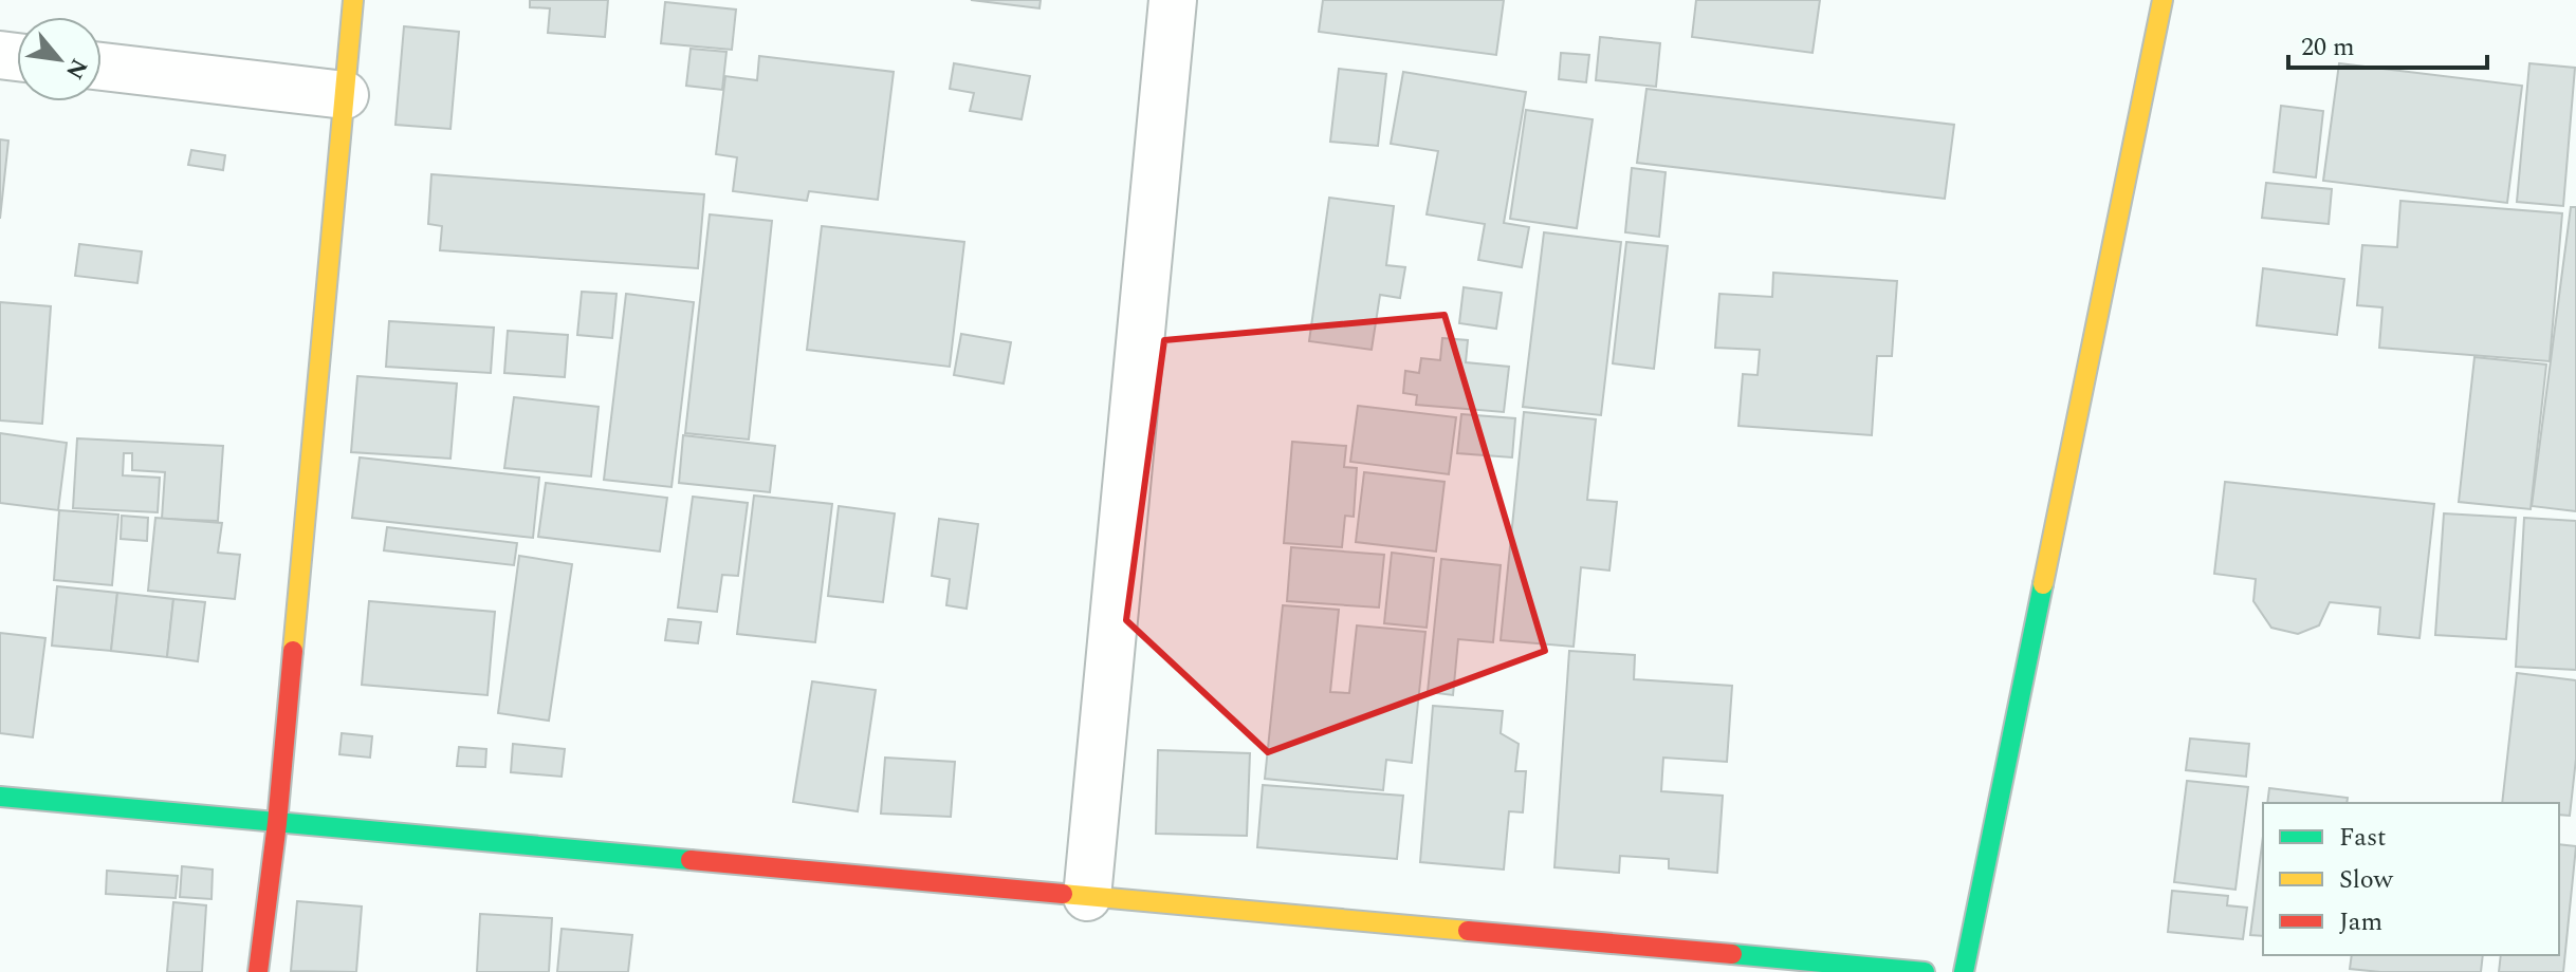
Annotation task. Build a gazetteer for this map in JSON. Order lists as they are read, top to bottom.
{
  "legend": ["Fast", "Slow", "Jam"],
  "scale_bar": "20 m",
  "north": "bottom right"
}
